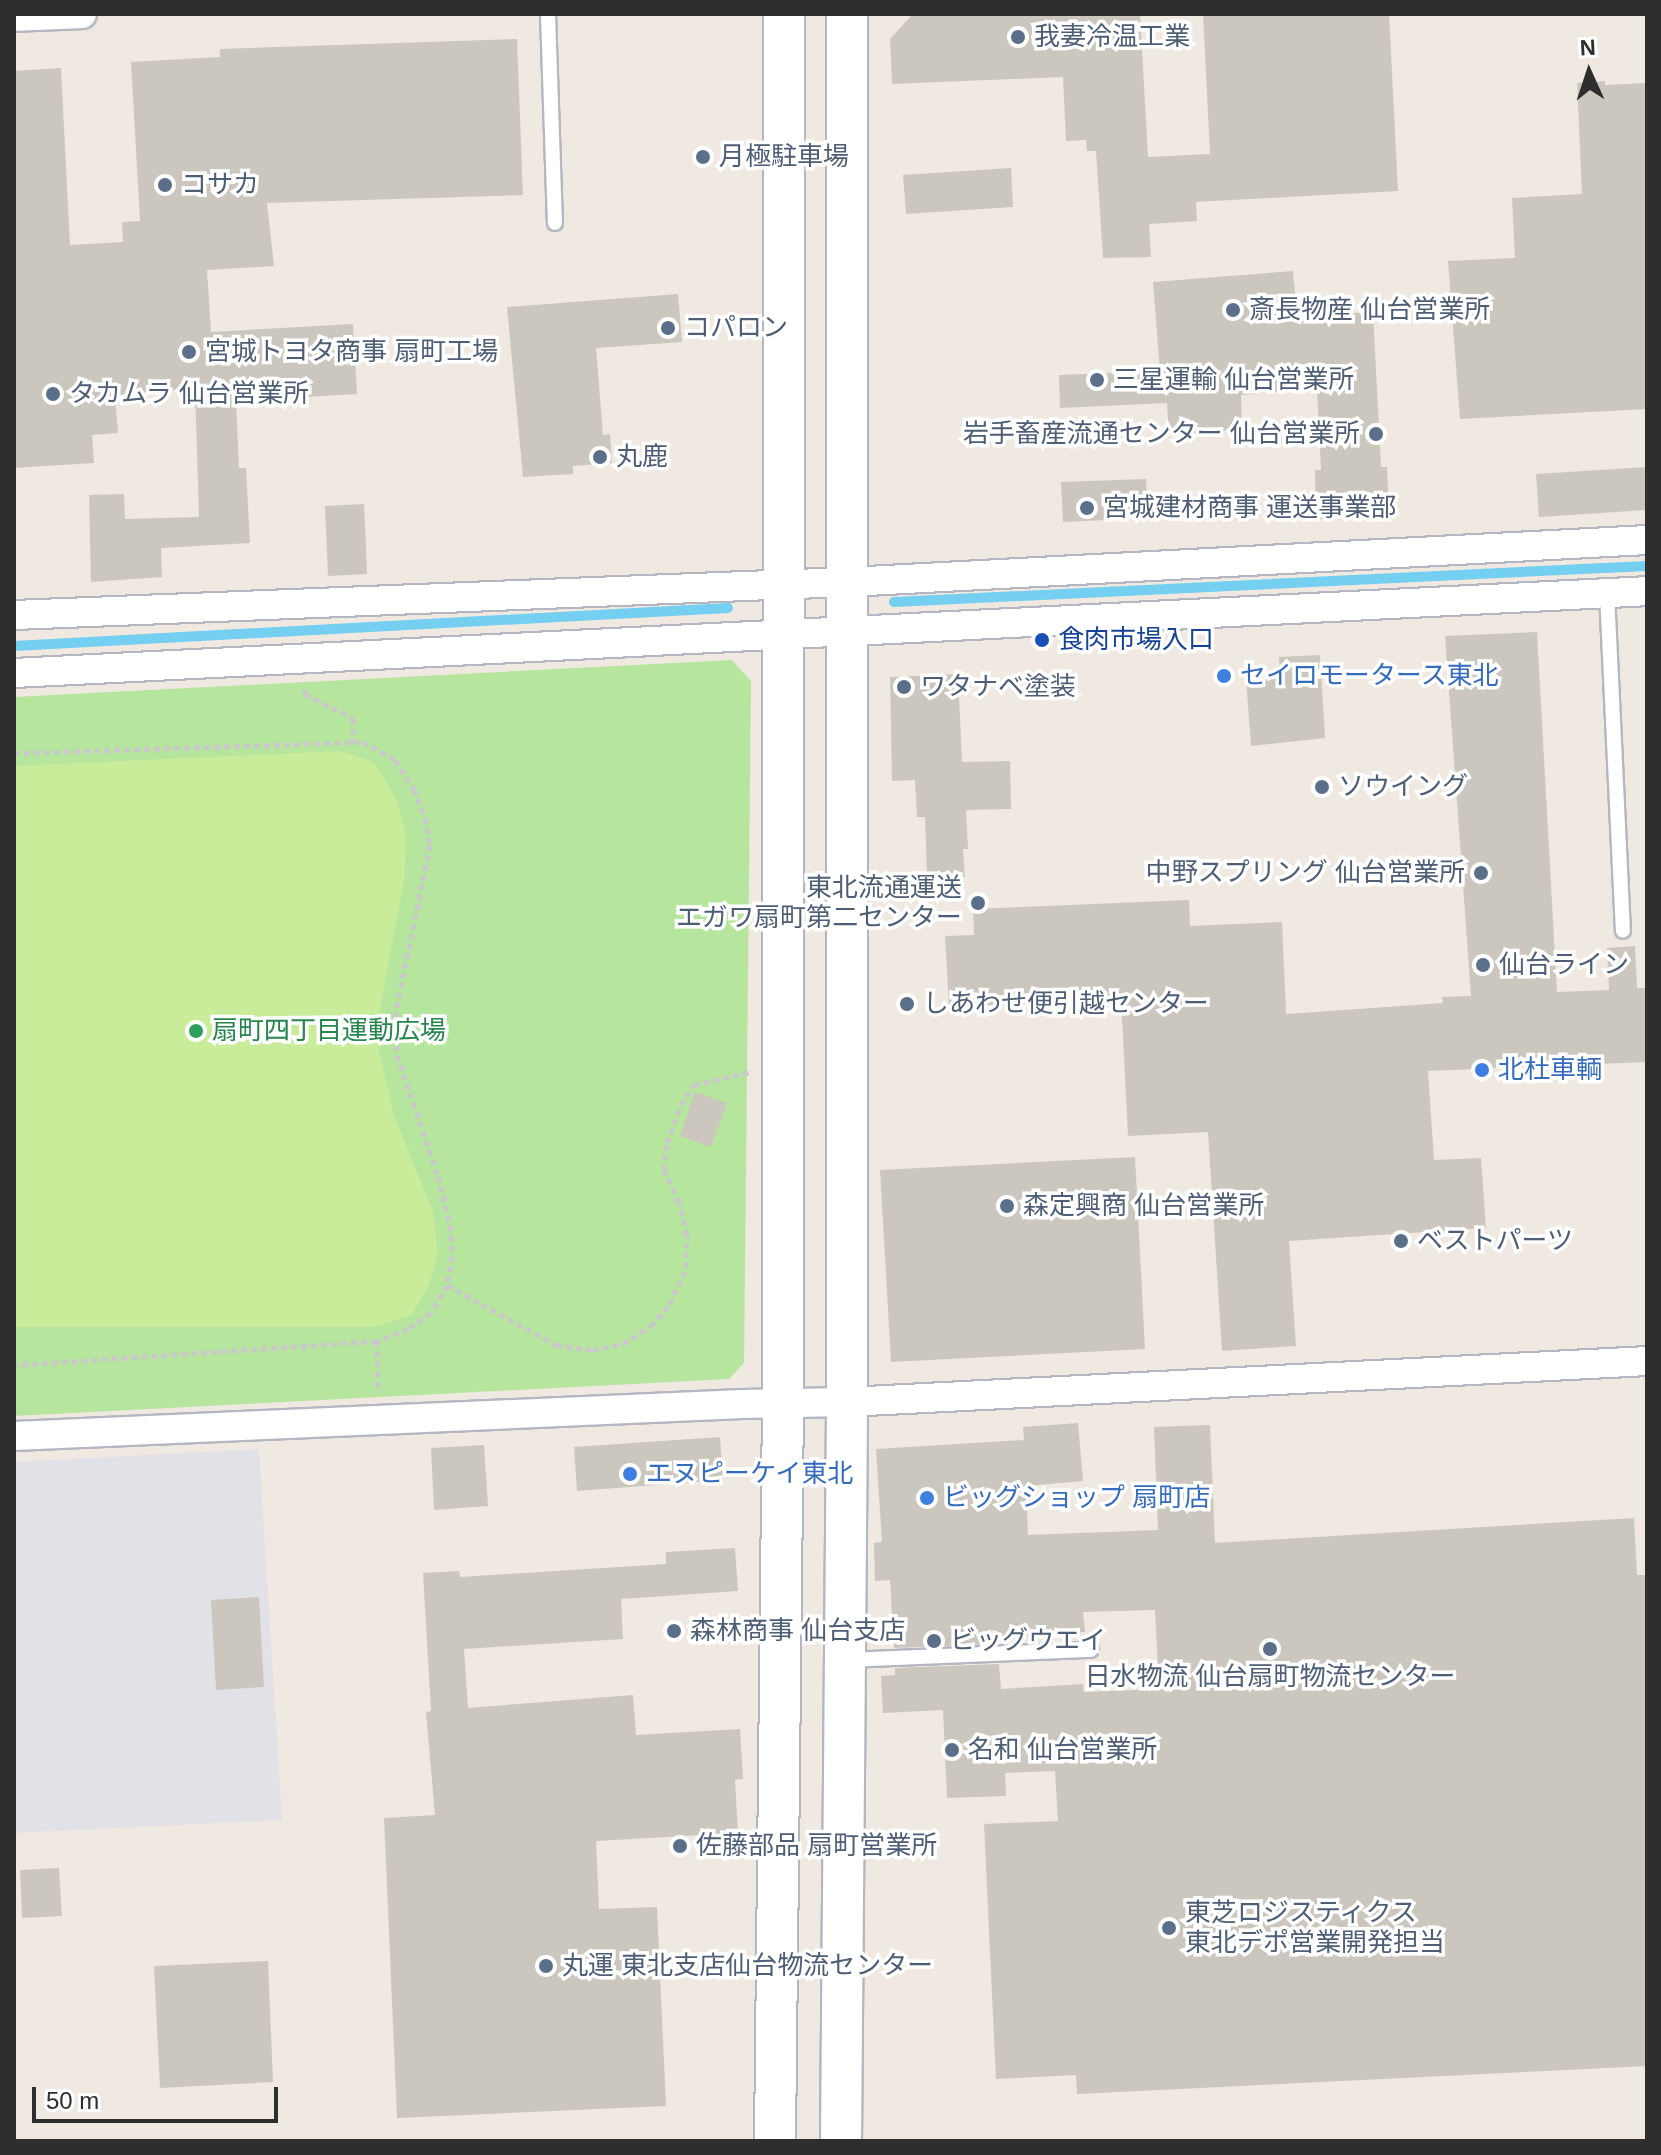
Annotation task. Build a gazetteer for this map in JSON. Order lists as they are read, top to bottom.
{
  "places": [
    "我妻冷温工業",
    "月極駐車場",
    "コサカ",
    "斎長物産 仙台営業所",
    "コパロン",
    "宮城トヨタ商事 扇町工場",
    "三星運輸 仙台営業所",
    "タカムラ 仙台営業所",
    "岩手畜産流通センター 仙台営業所",
    "丸鹿",
    "宮城建材商事 運送事業部",
    "食肉市場入口",
    "セイロモータース東北",
    "ワタナベ塗装",
    "ソウイング",
    "中野スプリング 仙台営業所",
    "東北流通運送 エガワ扇町第二センター",
    "仙台ライン",
    "しあわせ便引越センター",
    "扇町四丁目運動広場",
    "北杜車輌",
    "森定興商 仙台営業所",
    "ベストパーツ",
    "エヌピーケイ東北",
    "ビッグショップ 扇町店",
    "森林商事 仙台支店",
    "ビッグウエイ",
    "日水物流 仙台扇町物流センター",
    "名和 仙台営業所",
    "佐藤部品 扇町営業所",
    "東芝ロジスティクス 東北デポ営業開発担当",
    "丸運 東北支店仙台物流センター"
  ],
  "scale_bar": "50 m",
  "north": "top"
}
